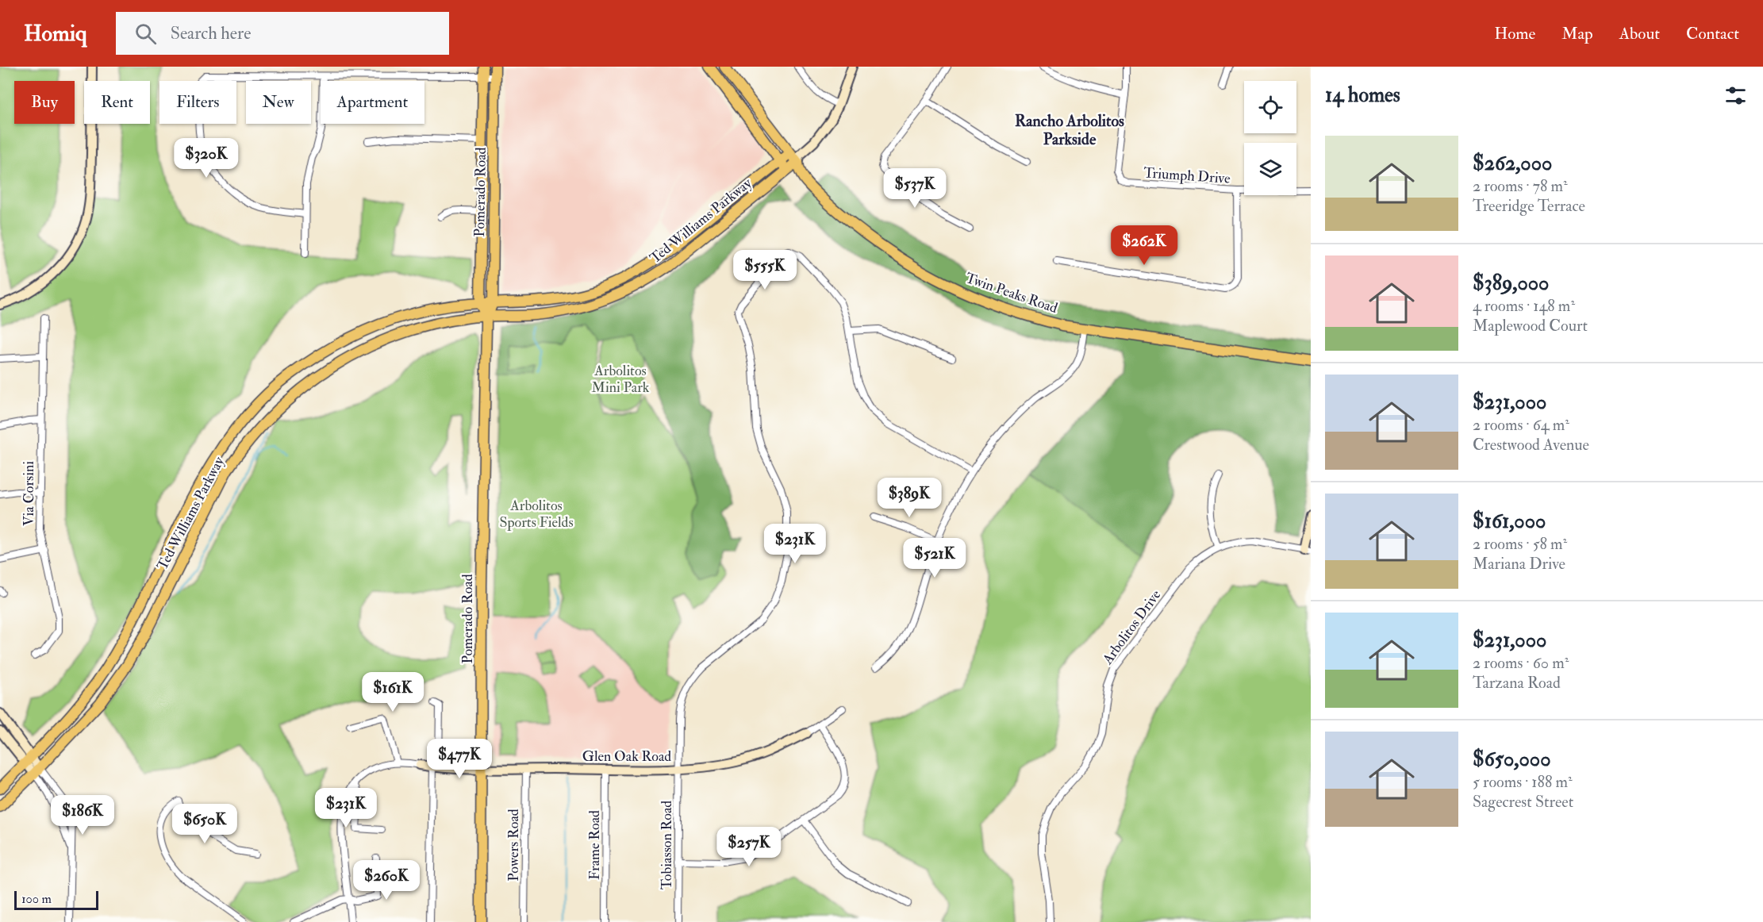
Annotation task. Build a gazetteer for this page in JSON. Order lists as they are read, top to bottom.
{
  "streets": {
    "main road": ["Pomerado Road", "Ted Williams Parkway", "Twin Peaks Road"],
    "street": [
      "Triumph Drive",
      "Via Corsini",
      "Arbolitos Drive",
      "Glen Oak Road",
      "Powers Road",
      "Frame Road",
      "Tobiasson Road"
    ]
  },
  "crossings": [
    ["Pomerado Road", "Ted Williams Parkway"],
    ["Pomerado Road", "Glen Oak Road"],
    ["Ted Williams Parkway", "Twin Peaks Road"],
    ["Glen Oak Road", "Powers Road"],
    ["Glen Oak Road", "Frame Road"],
    ["Glen Oak Road", "Tobiasson Road"]
  ],
  "districts": ["Rancho Arbolitos Parkside"],
  "parks": ["Arbolitos Mini Park", "Arbolitos Sports Fields"],
  "scale_bar": "100 m",
  "page": {
    "header": "Homiq",
    "search": "Search here",
    "nav": [
      "Home",
      "Map",
      "About",
      "Contact"
    ],
    "heading": "14 homes",
    "chip": [
      "Buy",
      "Rent",
      "Filters",
      "New",
      "Apartment"
    ],
    "list": [
      {
        "name": "$262,000",
        "note": "2 rooms · 78 m² · Treeridge Terrace"
      },
      {
        "name": "$389,000",
        "note": "4 rooms · 148 m² · Maplewood Court"
      },
      {
        "name": "$231,000",
        "note": "2 rooms · 64 m² · Crestwood Avenue"
      },
      {
        "name": "$161,000",
        "note": "2 rooms · 58 m² · Mariana Drive"
      },
      {
        "name": "$231,000",
        "note": "2 rooms · 60 m² · Tarzana Road"
      },
      {
        "name": "$650,000",
        "note": "5 rooms · 188 m² · Sagecrest Street"
      }
    ],
    "price": [
      "$320K",
      "$537K",
      "$262K",
      "$555K",
      "$389K",
      "$231K",
      "$521K",
      "$161K",
      "$477K",
      "$231K",
      "$186K",
      "$650K",
      "$257K",
      "$260K"
    ],
    "scale": "100 m"
  }
}
